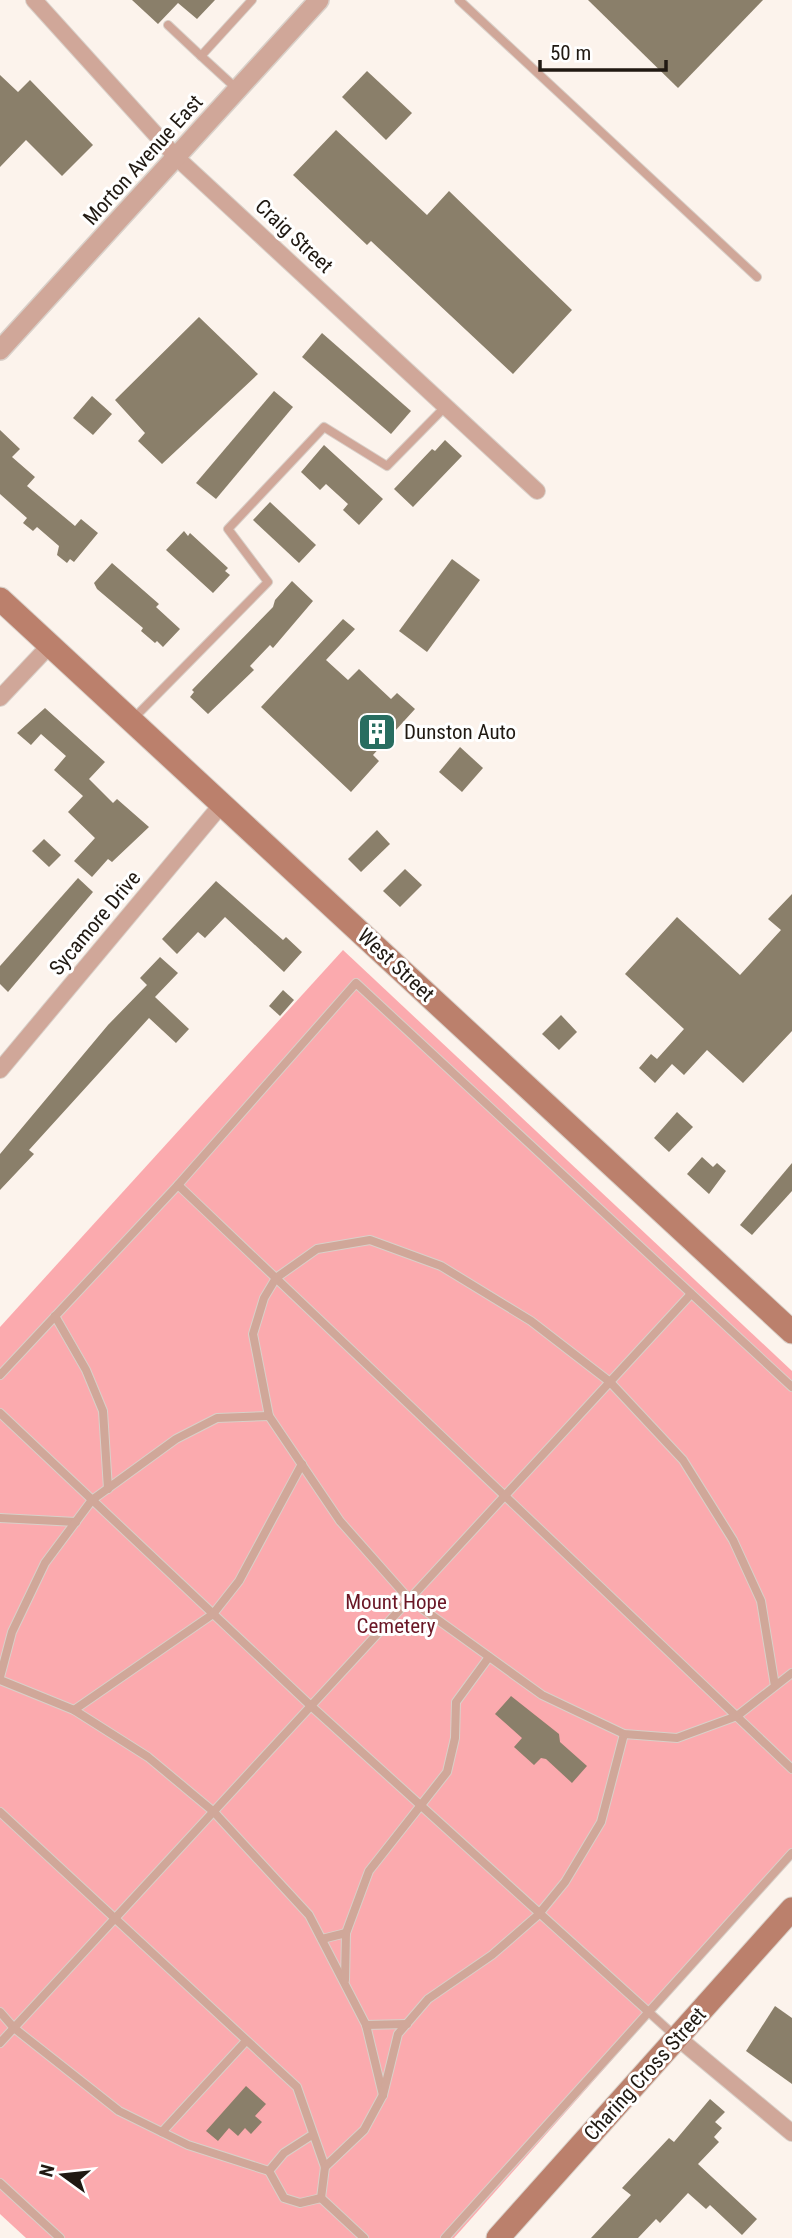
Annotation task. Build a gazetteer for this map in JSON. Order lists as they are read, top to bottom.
{
  "streets": {
    "main road": ["West Street", "Charing Cross Street"],
    "street": ["Morton Avenue East", "Craig Street", "Sycamore Drive"]
  },
  "crossings": [
    ["Morton Avenue East", "Craig Street"],
    ["Sycamore Drive", "West Street"]
  ],
  "parks": ["Mount Hope Cemetery"],
  "places": {
    "building": ["Dunston Auto"]
  },
  "scale_bar": "50 m",
  "north": "left"
}
